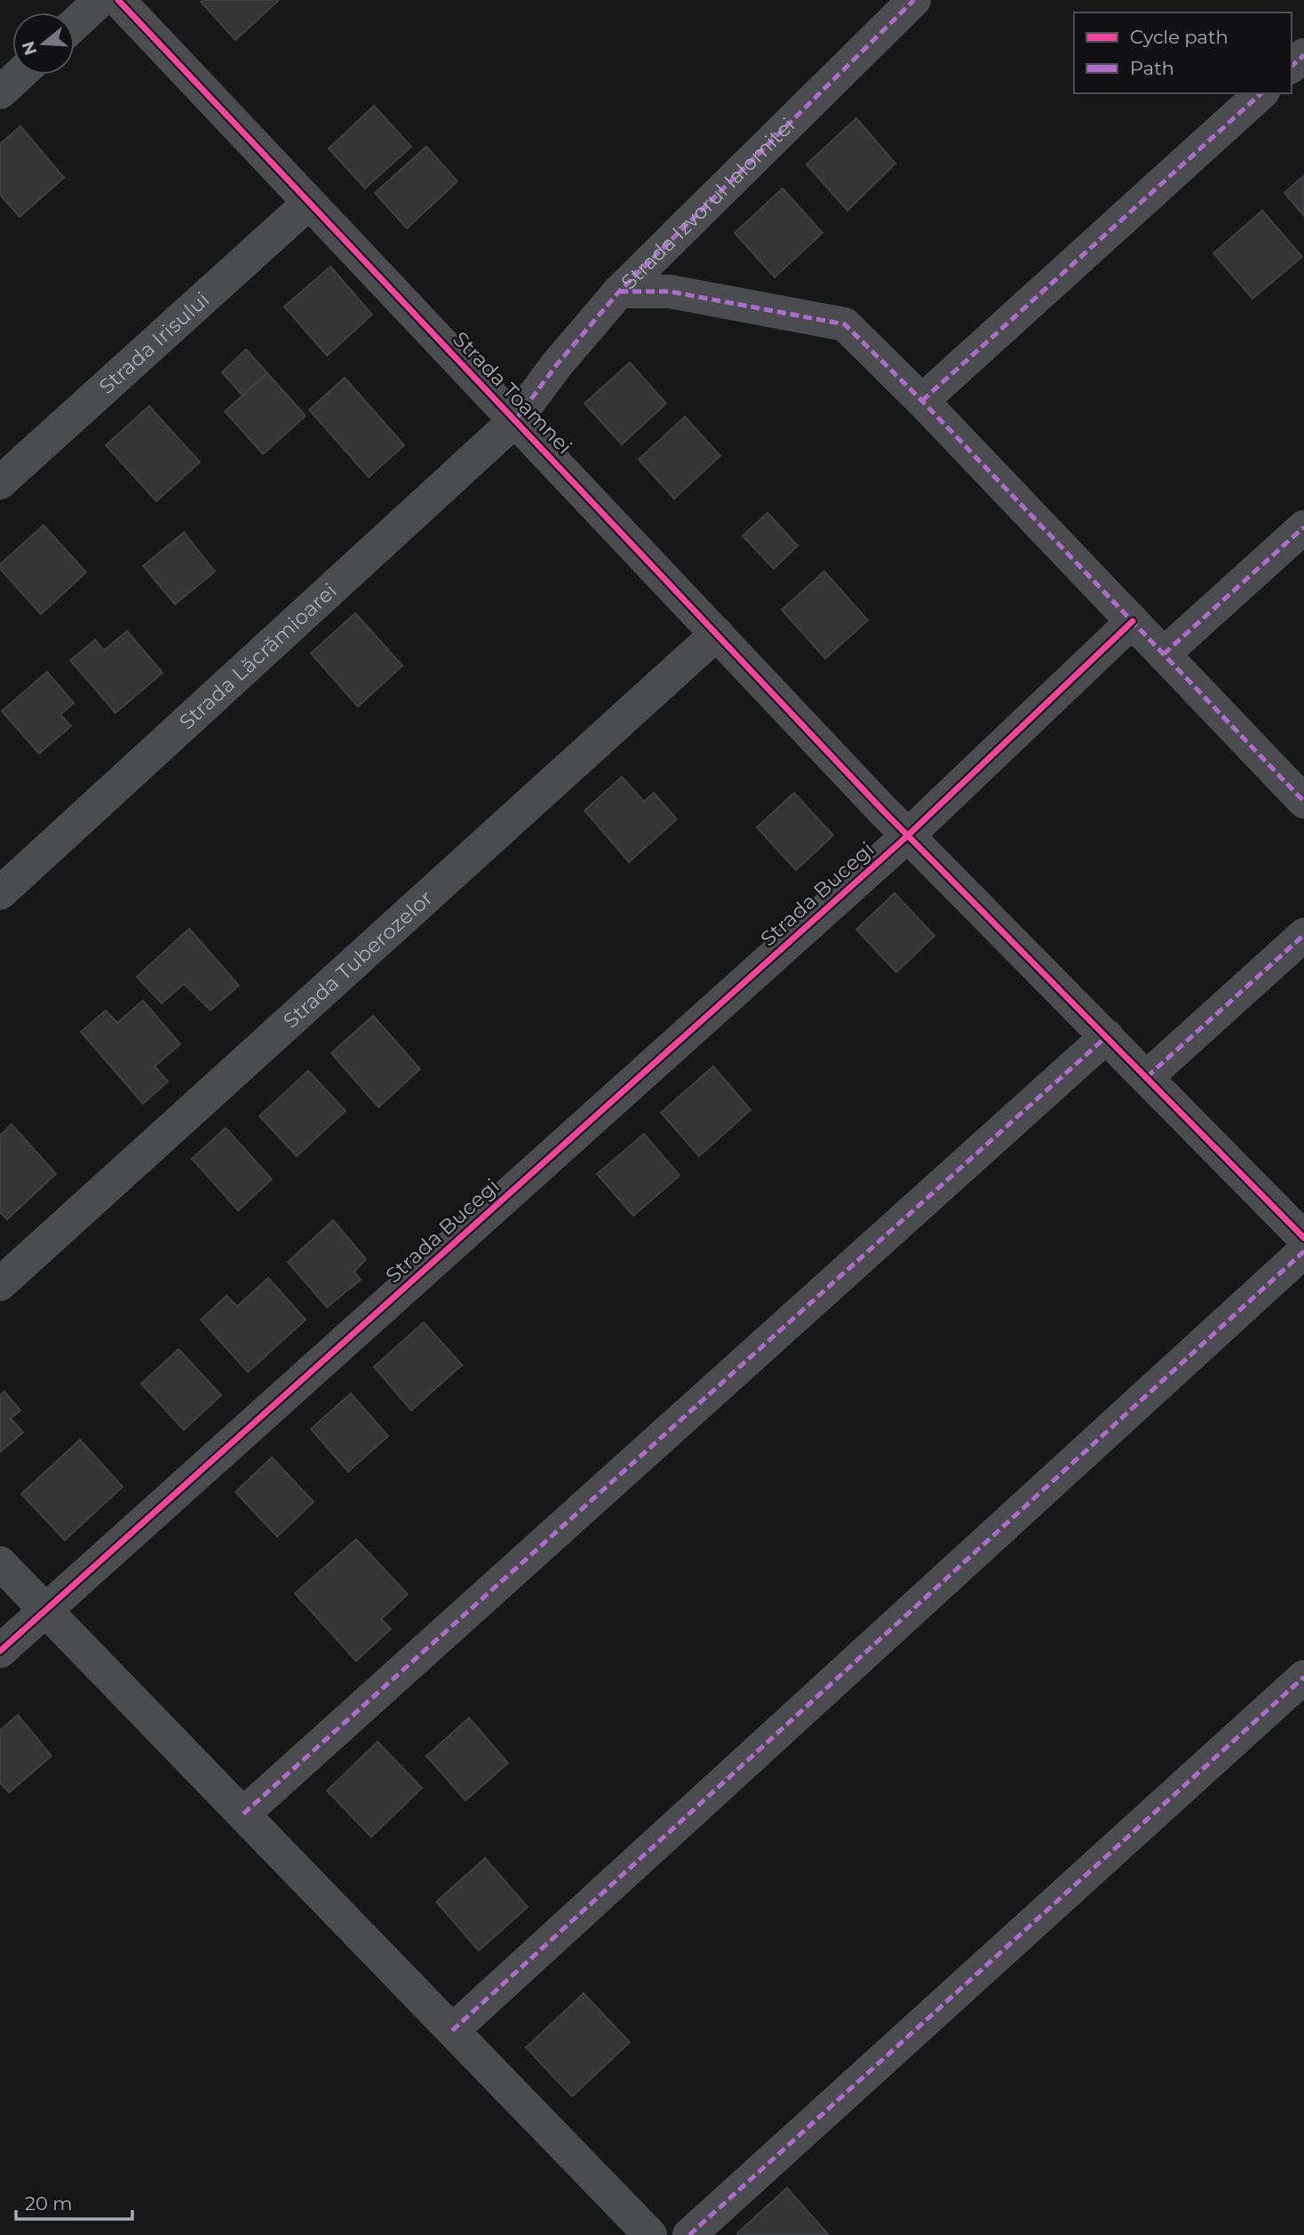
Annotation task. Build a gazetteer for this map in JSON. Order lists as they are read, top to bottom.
{
  "streets": {
    "street": [
      "Strada Izvorul Ialomitei",
      "Strada Irisului",
      "Strada Toamnei",
      "Strada Lăcrămioarei",
      "Strada Bucegi",
      "Strada Tuberozelor"
    ]
  },
  "crossings": [
    ["Strada Izvorul Ialomitei", "Strada Toamnei"],
    ["Strada Izvorul Ialomitei", "Strada Lăcrămioarei"],
    ["Strada Irisului", "Strada Toamnei"],
    ["Strada Toamnei", "Strada Lăcrămioarei"],
    ["Strada Toamnei", "Strada Bucegi"],
    ["Strada Toamnei", "Strada Tuberozelor"]
  ],
  "legend": ["Cycle path", "Path"],
  "scale_bar": "20 m",
  "north": "left"
}
